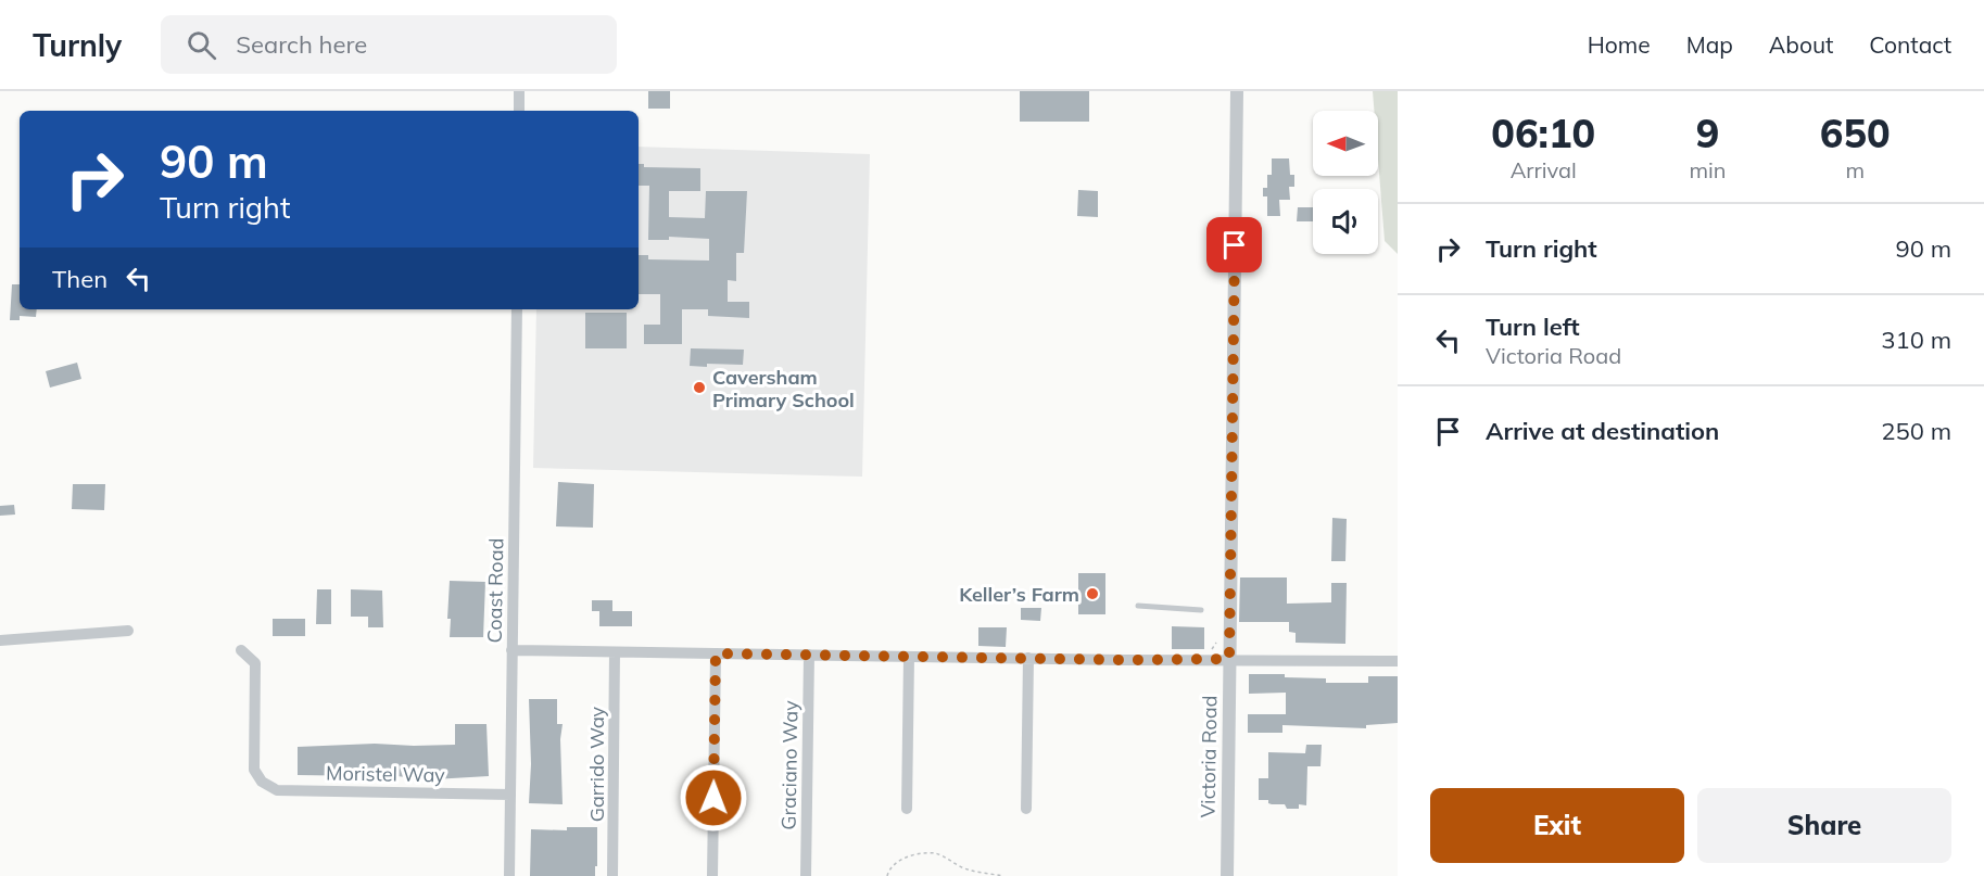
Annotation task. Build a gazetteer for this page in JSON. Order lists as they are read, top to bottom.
{
  "streets": {
    "street": [
      "Coast Road",
      "Victoria Road",
      "Garrido Way",
      "Graciano Way",
      "Moristel Way"
    ]
  },
  "crossings": [
    ["Coast Road", "Moristel Way"]
  ],
  "places": ["Caversham Primary School", "Keller’s Farm"],
  "north": "left",
  "page": {
    "header": "Turnly",
    "search": "Search here",
    "nav": [
      "Home",
      "Map",
      "About",
      "Contact"
    ],
    "eta": [
      "06:10",
      "Arrival",
      "9",
      "min",
      "650",
      "m"
    ],
    "turn": ["90 m", "Turn right"],
    "list": [
      {
        "name": "Turn right",
        "value": "90 m"
      },
      {
        "name": "Turn left",
        "note": "Victoria Road",
        "value": "310 m"
      },
      {
        "name": "Arrive at destination",
        "value": "250 m"
      }
    ],
    "then": "Then",
    "buttons": ["Exit", "Share"]
  }
}
